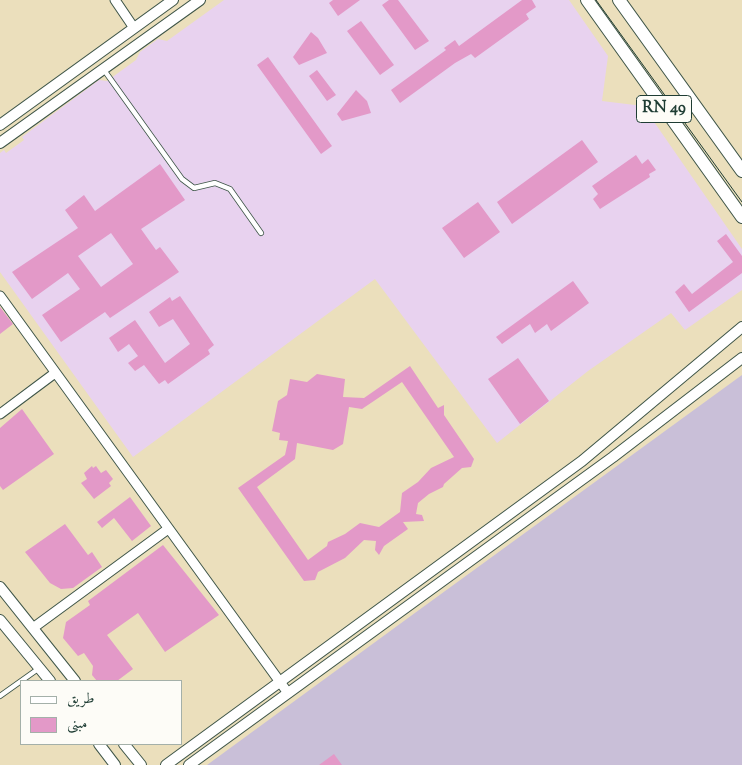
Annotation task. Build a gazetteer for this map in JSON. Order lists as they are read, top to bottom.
{
  "streets": {
    "main road": ["RN 49"]
  },
  "legend": ["طريق", "مبنى"]
}
